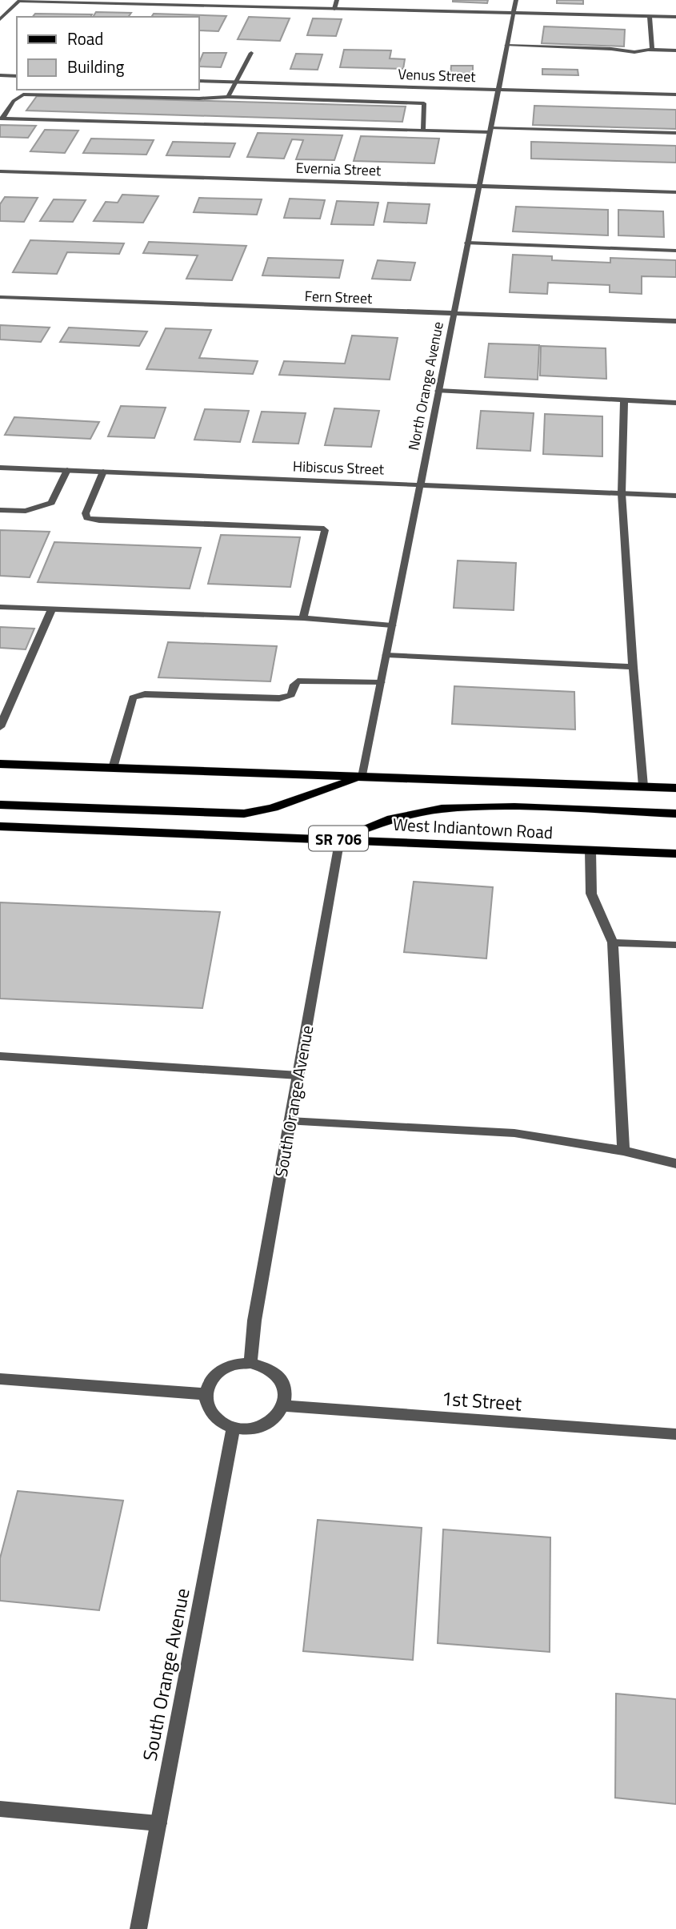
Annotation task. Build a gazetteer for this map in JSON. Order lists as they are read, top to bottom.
{
  "streets": {
    "main road": ["West Indiantown Road", "SR 706"],
    "street": [
      "Venus Street",
      "Evernia Street",
      "Fern Street",
      "North Orange Avenue",
      "Hibiscus Street",
      "South Orange Avenue",
      "1st Street"
    ]
  },
  "crossings": [
    ["Venus Street", "North Orange Avenue"],
    ["Evernia Street", "North Orange Avenue"],
    ["Fern Street", "North Orange Avenue"],
    ["North Orange Avenue", "Hibiscus Street"],
    ["West Indiantown Road", "South Orange Avenue"],
    ["South Orange Avenue", "1st Street"]
  ],
  "legend": ["Road", "Building"]
}
